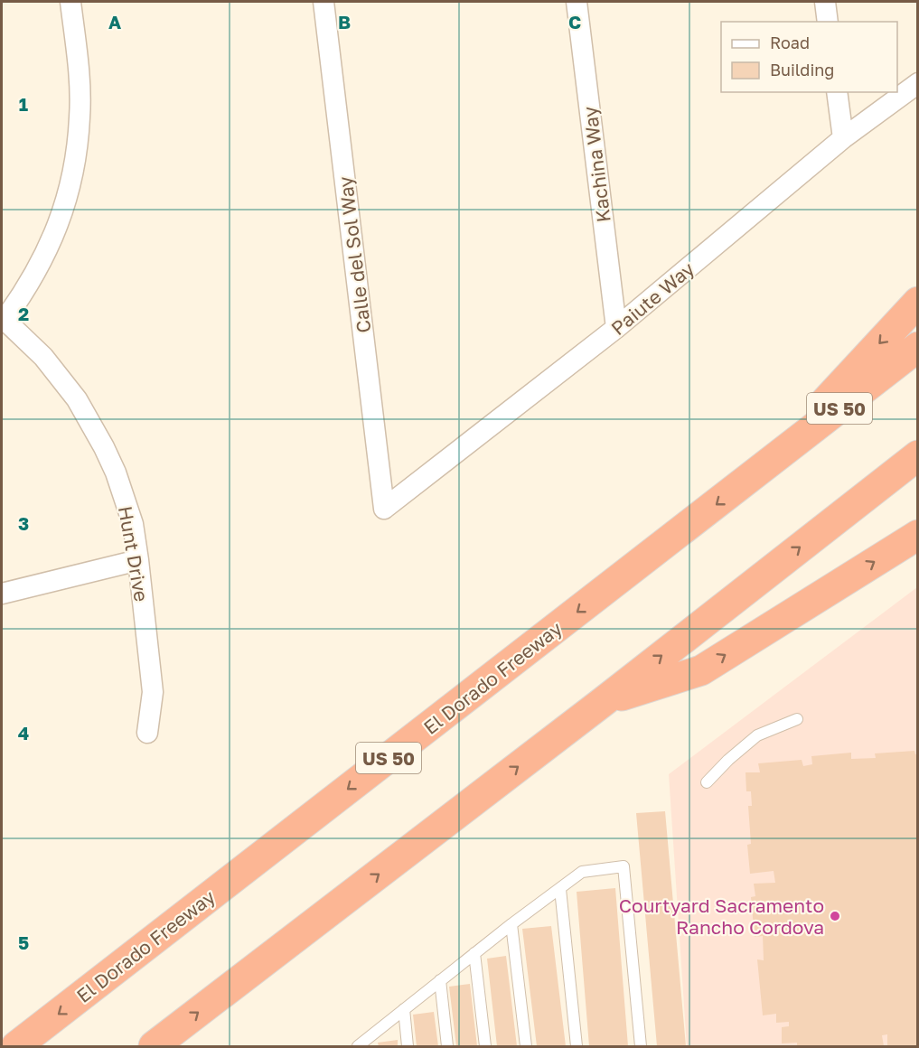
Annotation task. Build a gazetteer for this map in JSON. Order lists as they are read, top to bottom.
{
  "streets": {
    "highway": ["US 50", "El Dorado Freeway"],
    "street": [
      "Kachina Way",
      "Calle del Sol Way",
      "Paiute Way",
      "Hunt Drive"
    ]
  },
  "crossings": [
    ["Kachina Way", "Paiute Way"],
    ["Calle del Sol Way", "Paiute Way"]
  ],
  "places": ["Courtyard Sacramento Rancho Cordova"],
  "legend": ["Road", "Building"],
  "grid": {
    "columns": ["A", "B", "C"],
    "rows": [
      "1",
      "2",
      "3",
      "4",
      "5"
    ]
  }
}
